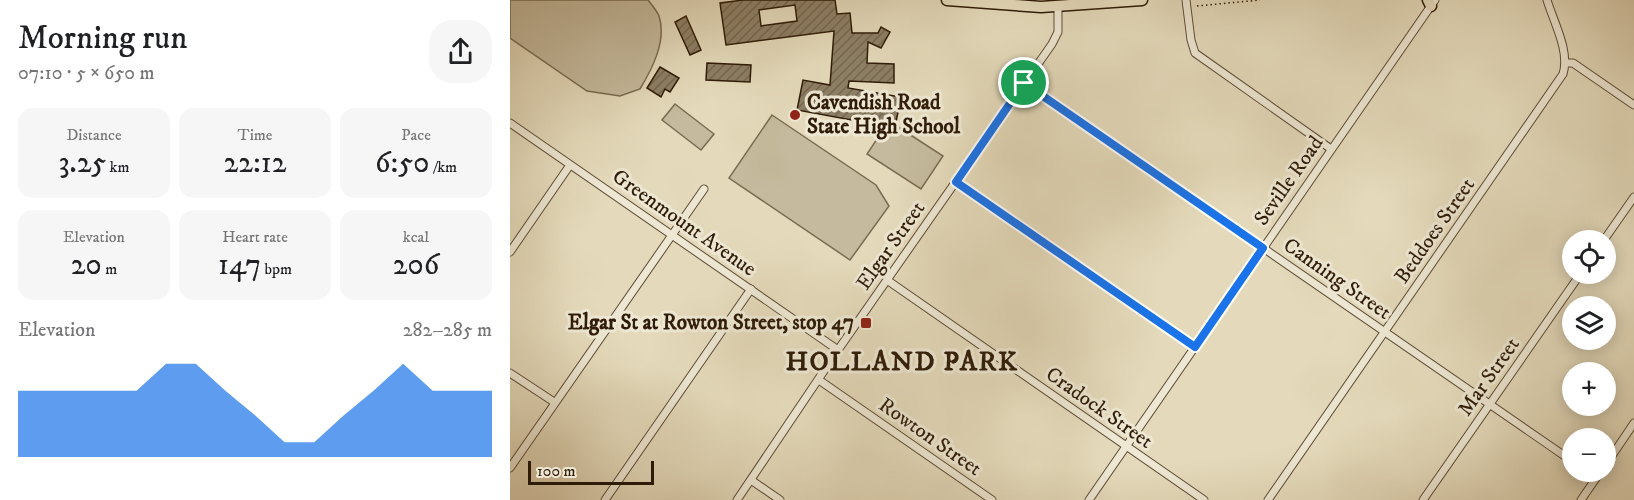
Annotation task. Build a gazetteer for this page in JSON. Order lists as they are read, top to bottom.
{
  "streets": {
    "street": [
      "Seville Road",
      "Greenmount Avenue",
      "Beddoes Street",
      "Elgar Street",
      "Canning Street",
      "Mar Street",
      "Cradock Street",
      "Rowton Street"
    ]
  },
  "crossings": [
    ["Seville Road", "Canning Street"],
    ["Seville Road", "Cradock Street"],
    ["Greenmount Avenue", "Elgar Street"],
    ["Beddoes Street", "Canning Street"],
    ["Elgar Street", "Canning Street"],
    ["Elgar Street", "Cradock Street"],
    ["Elgar Street", "Rowton Street"],
    ["Canning Street", "Mar Street"]
  ],
  "districts": ["HOLLAND PARK"],
  "places": {
    "other": ["Cavendish Road State High School"],
    "transit": ["Elgar St at Rowton Street, stop 47"]
  },
  "scale_bar": "100 m",
  "page": {
    "heading": ["Morning run", "07:10 · 5 × 650 m"],
    "stats": [
      ["Distance", "3.25 km"],
      ["Time", "22:12"],
      ["Pace", "6:50 /km"],
      ["Elevation", "20 m"],
      ["Heart rate", "147 bpm"],
      ["kcal", "206"]
    ],
    "map_buttons": ["+", "−"],
    "chart": ["Elevation", "282–285 m"],
    "scale": "100 m"
  }
}
